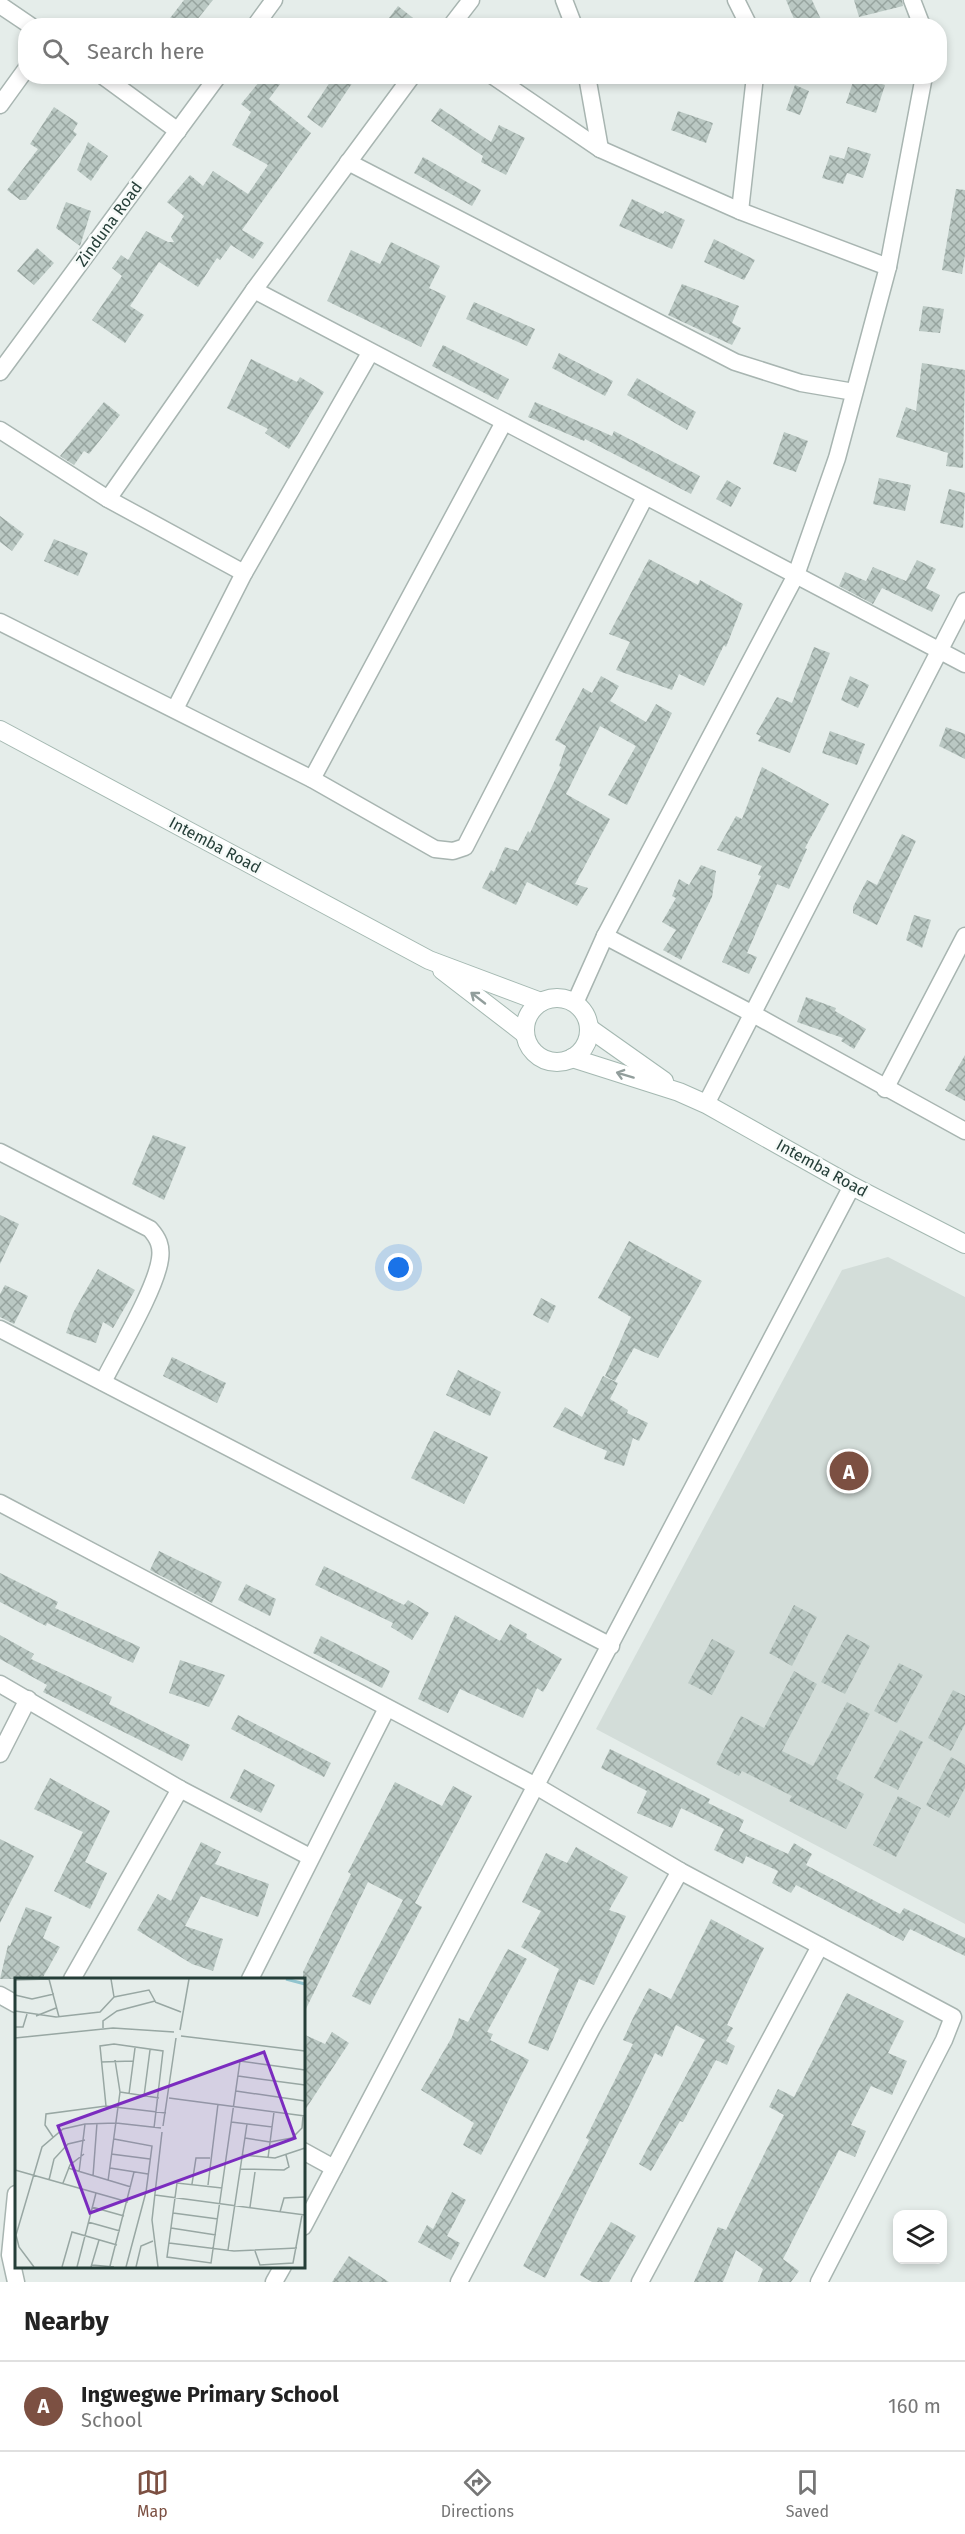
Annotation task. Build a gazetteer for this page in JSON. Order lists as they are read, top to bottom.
{
  "streets": {
    "street": ["Zinduna Road", "Intemba Road"]
  },
  "page": {
    "search": "Search here",
    "pins": "A",
    "heading": "Nearby",
    "list": [
      {
        "mark": "A",
        "name": "Ingwegwe Primary School",
        "note": "School",
        "value": "160 m"
      }
    ],
    "nav": ["Map", "Directions", "Saved"]
  }
}
